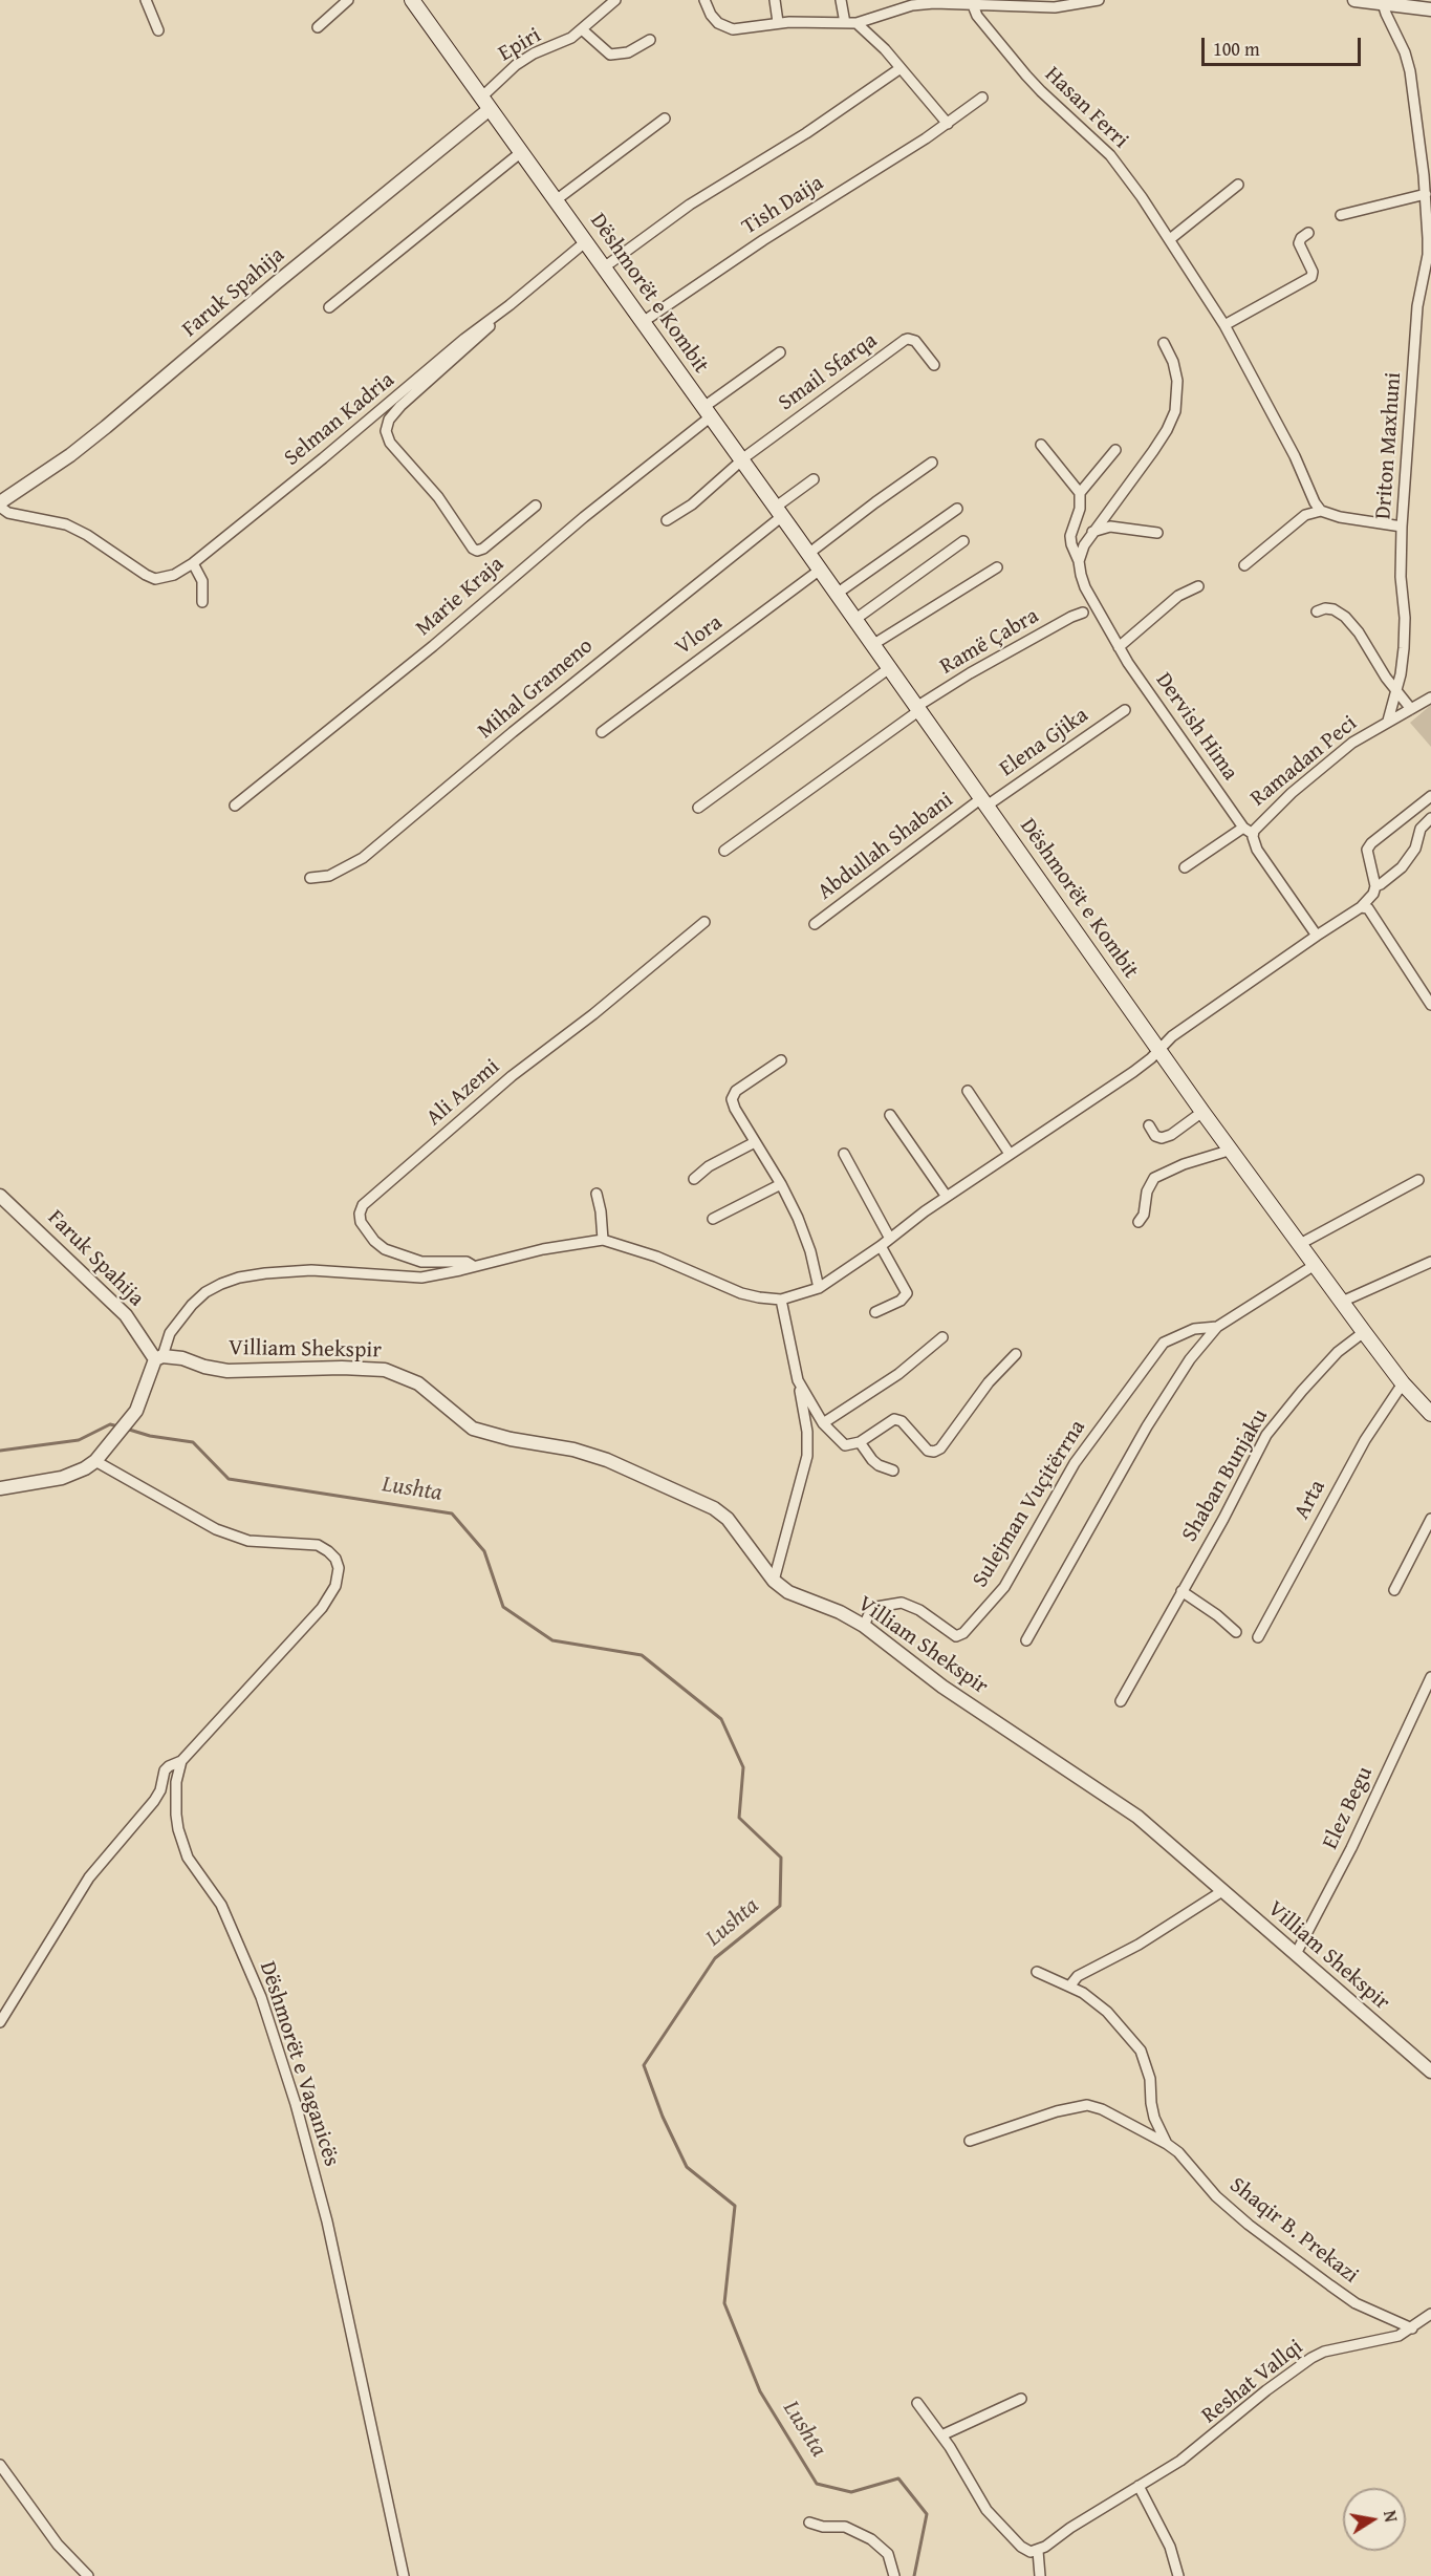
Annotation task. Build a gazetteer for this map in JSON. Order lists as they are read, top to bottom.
{
  "streets": {
    "main road": ["Dëshmorët e Kombit"],
    "street": [
      "Epiri",
      "Hasan Ferri",
      "Tish Daija",
      "Faruk Spahija",
      "Smail Sfarqa",
      "Selman Kadria",
      "Driton Maxhuni",
      "Marie Kraja",
      "Vlora",
      "Ramë Çabra",
      "Mihal Grameno",
      "Dervish Hima",
      "Elena Gjika",
      "Ramadan Peci",
      "Abdullah Shabani",
      "Ali Azemi",
      "Villiam Shekspir",
      "Shaban Bunjaku",
      "Arta",
      "Sulejman Vuçitërrna",
      "Elez Begu",
      "Dëshmorët e Vaganicës",
      "Shaqir B. Prekazi",
      "Reshat Vallqi"
    ]
  },
  "crossings": [
    ["Epiri", "Faruk Spahija"],
    ["Epiri", "Dëshmorët e Kombit"],
    ["Tish Daija", "Dëshmorët e Kombit"],
    ["Faruk Spahija", "Dëshmorët e Kombit"],
    ["Faruk Spahija", "Selman Kadria"],
    ["Faruk Spahija", "Villiam Shekspir"],
    ["Dëshmorët e Kombit", "Smail Sfarqa"],
    ["Dëshmorët e Kombit", "Selman Kadria"],
    ["Dëshmorët e Kombit", "Marie Kraja"],
    ["Dëshmorët e Kombit", "Vlora"],
    ["Dëshmorët e Kombit", "Ramë Çabra"],
    ["Dëshmorët e Kombit", "Mihal Grameno"],
    ["Dëshmorët e Kombit", "Elena Gjika"],
    ["Dëshmorët e Kombit", "Abdullah Shabani"],
    ["Dëshmorët e Kombit", "Shaban Bunjaku"],
    ["Dëshmorët e Kombit", "Arta"],
    ["Dëshmorët e Kombit", "Sulejman Vuçitërrna"],
    ["Driton Maxhuni", "Ramadan Peci"],
    ["Dervish Hima", "Ramadan Peci"],
    ["Elena Gjika", "Abdullah Shabani"],
    ["Villiam Shekspir", "Sulejman Vuçitërrna"],
    ["Villiam Shekspir", "Elez Begu"],
    ["Shaqir B. Prekazi", "Reshat Vallqi"]
  ],
  "water": ["Lushta"],
  "scale_bar": "100 m",
  "north": "right"
}
